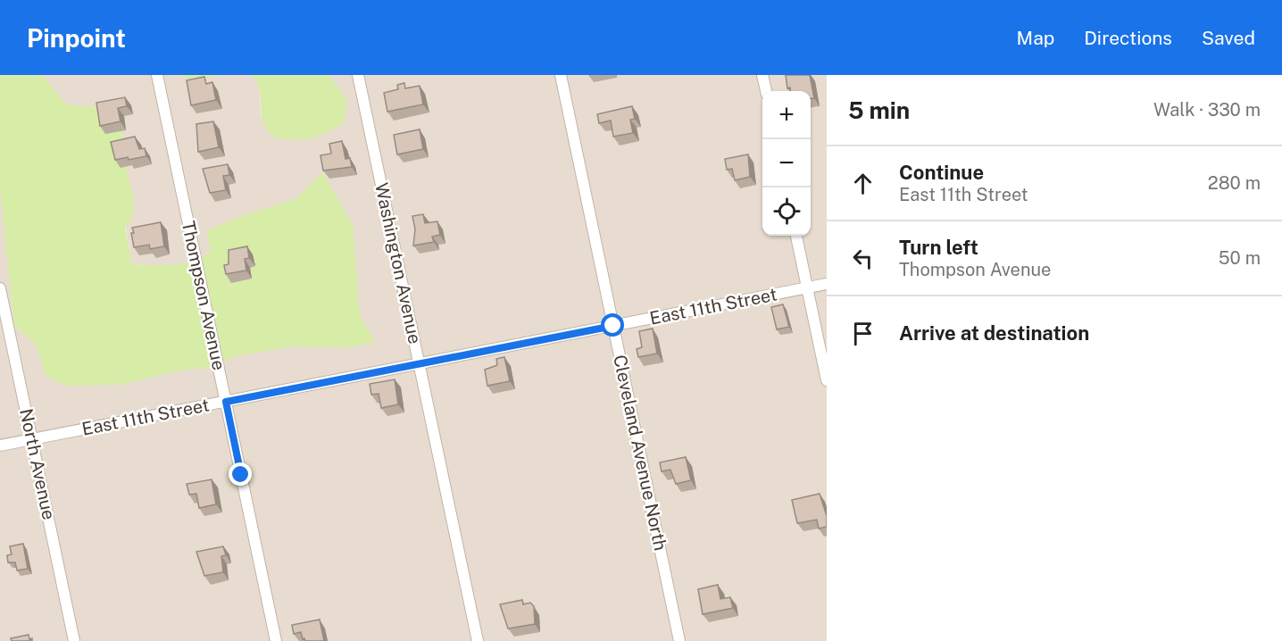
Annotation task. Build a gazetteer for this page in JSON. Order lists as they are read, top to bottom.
{
  "streets": {
    "street": [
      "Washington Avenue",
      "Thompson Avenue",
      "East 11th Street",
      "Cleveland Avenue North",
      "North Avenue"
    ]
  },
  "crossings": [
    ["Washington Avenue", "East 11th Street"],
    ["Thompson Avenue", "East 11th Street"],
    ["East 11th Street", "Cleveland Avenue North"],
    ["East 11th Street", "North Avenue"]
  ],
  "page": {
    "header": "Pinpoint",
    "nav": ["Map", "Directions", "Saved"],
    "heading": ["5 min", "Walk · 330 m"],
    "map_buttons": ["+", "−"],
    "list": [
      ["Continue", "East 11th Street", "280 m"],
      ["Turn left", "Thompson Avenue", "50 m"],
      "Arrive at destination"
    ]
  }
}
